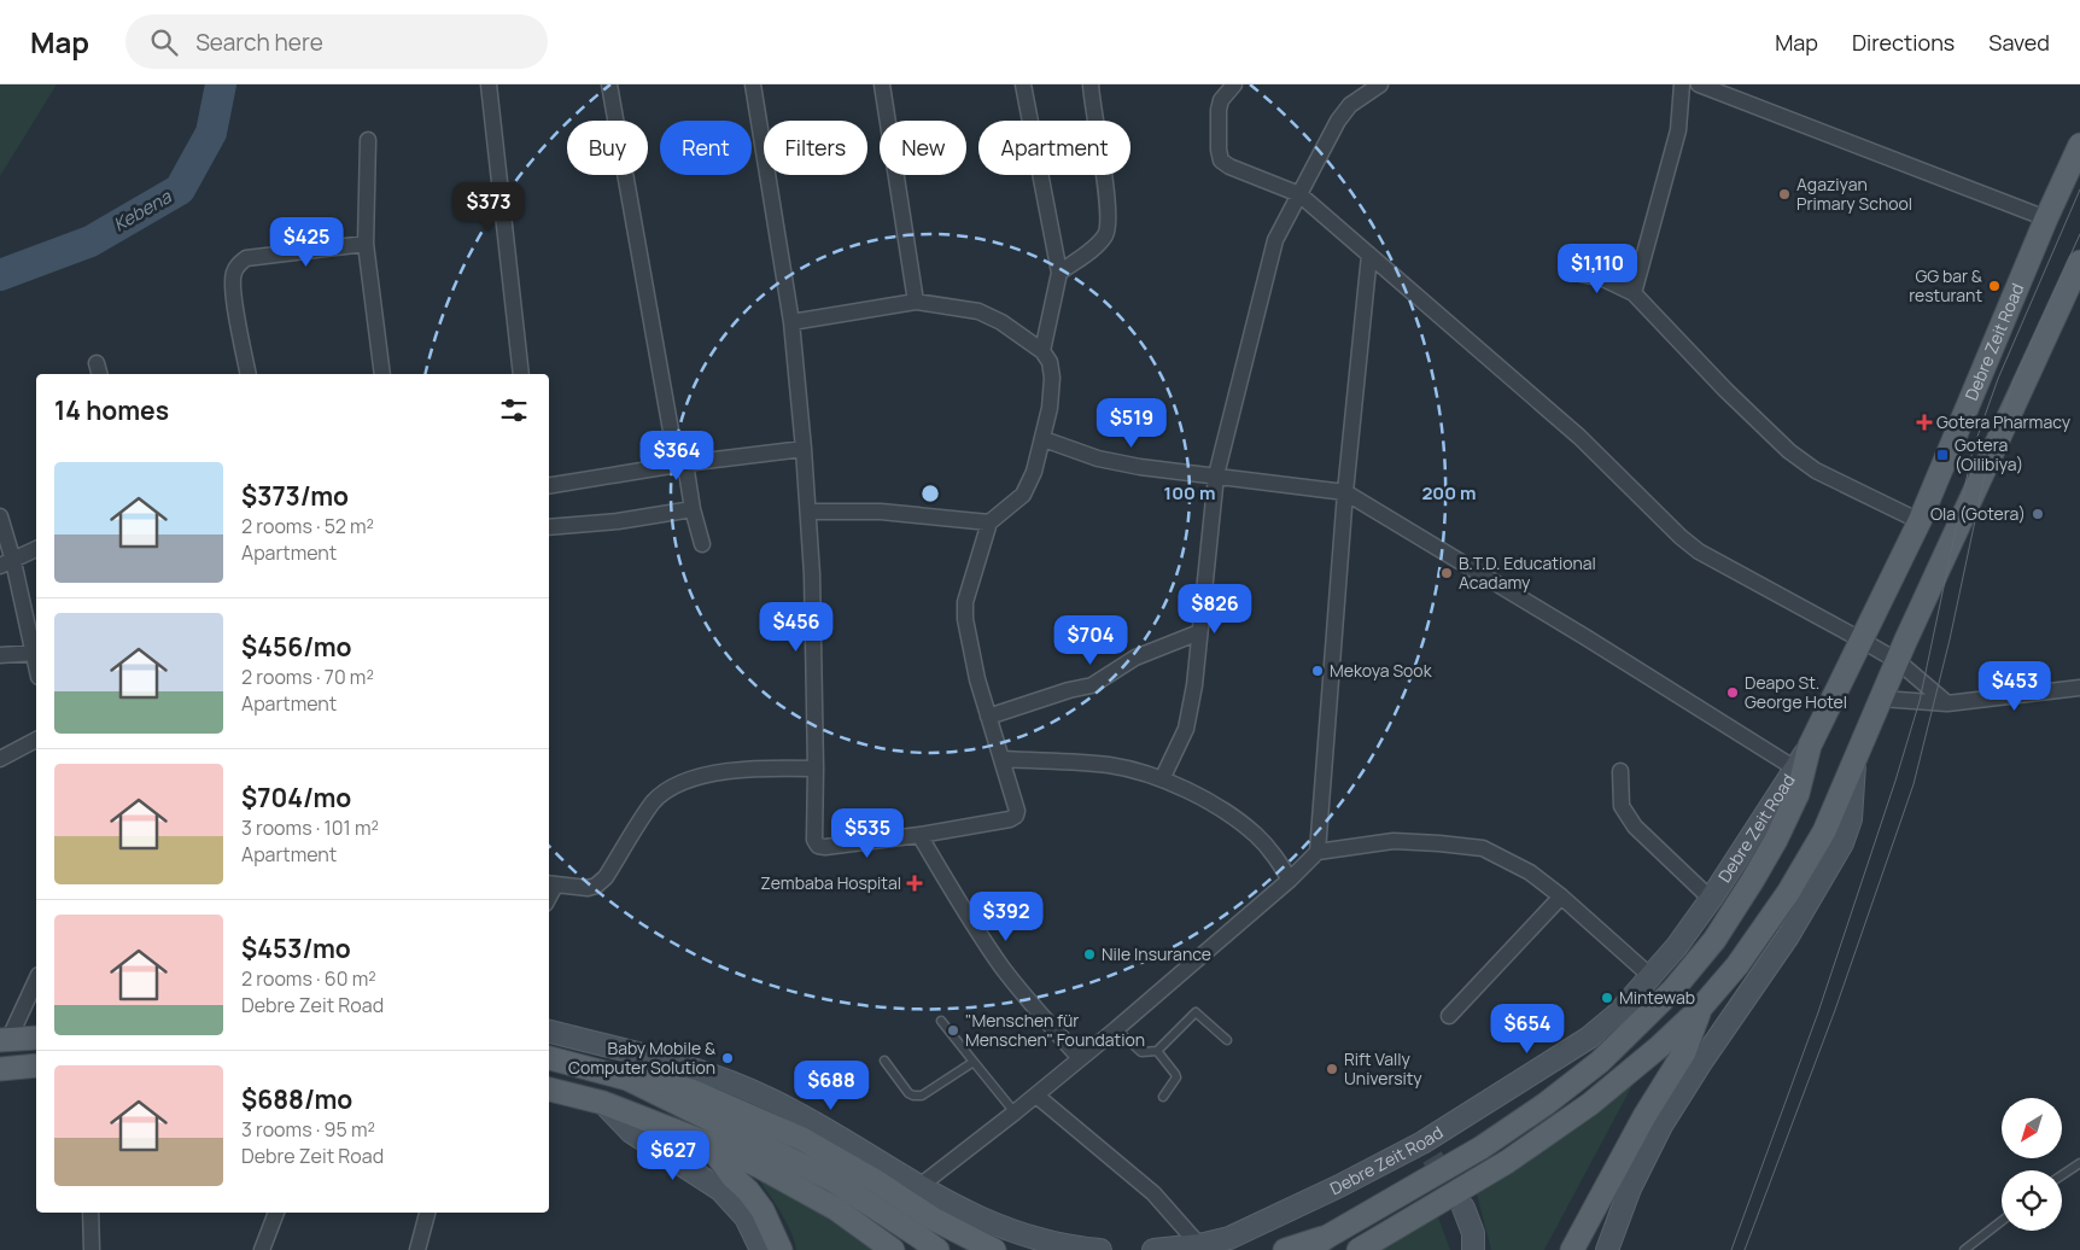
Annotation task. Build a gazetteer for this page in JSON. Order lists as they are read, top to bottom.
{
  "streets": {
    "main road": ["Debre Zeit Road"]
  },
  "water": ["Kebena"],
  "places": {
    "other": [
      "Agaziyan Primary School",
      "GG bar & resturant",
      "Ola (Gotera)",
      "B.T.D. Educational Acadamy",
      "Mekoya Sook",
      "Deapo St. George Hotel",
      "Nile Insurance",
      "Mintewab",
      "\"Menschen für Menschen\" Foundation",
      "Baby Mobile & Computer Solution",
      "Rift Vally University"
    ],
    "health": ["Gotera Pharmacy", "Zembaba Hospital"],
    "transit": ["Gotera (Oilibiya)"]
  },
  "north": "bottom left",
  "page": {
    "header": "Map",
    "search": "Search here",
    "nav": ["Map", "Directions", "Saved"],
    "chip": [
      "Buy",
      "Rent",
      "Filters",
      "New",
      "Apartment"
    ],
    "price": [
      "$373",
      "$425",
      "$1,110",
      "$519",
      "$364",
      "$826",
      "$456",
      "$704",
      "$453",
      "$535",
      "$392",
      "$654",
      "$688",
      "$627"
    ],
    "heading": "14 homes",
    "list": [
      {
        "name": "$373/mo",
        "note": "2 rooms · 52 m² · Apartment"
      },
      {
        "name": "$456/mo",
        "note": "2 rooms · 70 m² · Apartment"
      },
      {
        "name": "$704/mo",
        "note": "3 rooms · 101 m² · Apartment"
      },
      {
        "name": "$453/mo",
        "note": "2 rooms · 60 m² · Debre Zeit Road"
      },
      {
        "name": "$688/mo",
        "note": "3 rooms · 95 m² · Debre Zeit Road"
      }
    ]
  },
  "rings": ["100 m", "200 m"]
}
